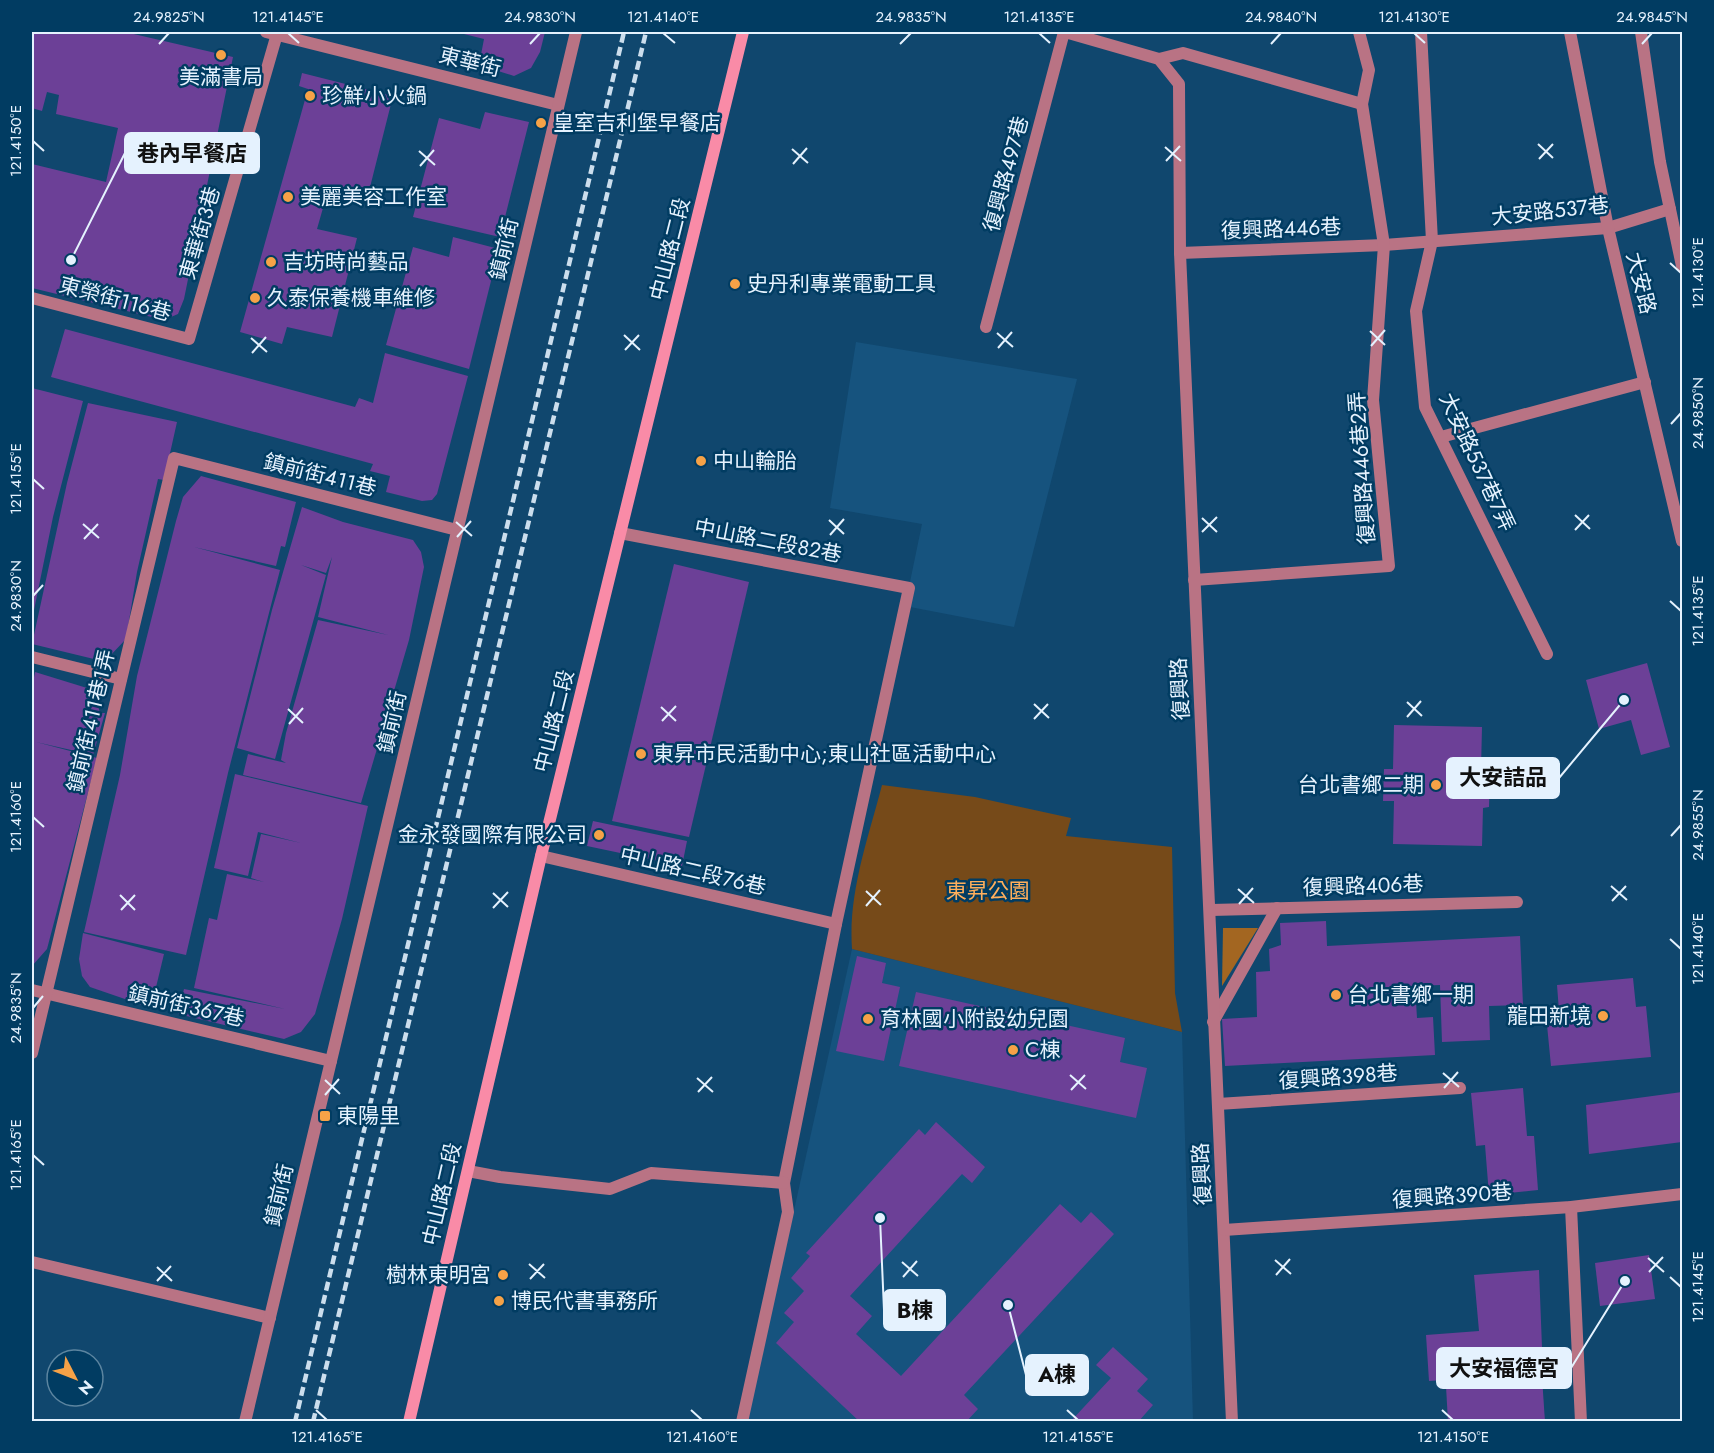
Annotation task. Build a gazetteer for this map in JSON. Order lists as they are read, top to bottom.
{
  "streets": {
    "main road": ["中山路二段"],
    "street": [
      "東華街",
      "復興路497巷",
      "大安路537巷",
      "復興路446巷",
      "東華街3巷",
      "鎮前街",
      "大安路",
      "東榮街116巷",
      "大安路537巷7弄",
      "復興路446巷2弄",
      "鎮前街411巷",
      "中山路二段82巷",
      "復興路",
      "鎮前街411巷1弄",
      "中山路二段76巷",
      "復興路406巷",
      "鎮前街367巷",
      "復興路398巷",
      "復興路390巷"
    ]
  },
  "crossings": [
    ["東華街", "東華街3巷"],
    ["東華街", "鎮前街"],
    ["大安路537巷", "復興路446巷"],
    ["大安路537巷", "大安路"],
    ["大安路537巷", "大安路537巷7弄"],
    ["大安路537巷", "復興路446巷2弄"],
    ["復興路446巷", "復興路446巷2弄"],
    ["復興路446巷", "復興路"],
    ["東華街3巷", "東榮街116巷"],
    ["鎮前街", "鎮前街411巷"],
    ["鎮前街", "鎮前街367巷"],
    ["中山路二段", "中山路二段82巷"],
    ["中山路二段", "中山路二段76巷"],
    ["復興路446巷2弄", "復興路"],
    ["鎮前街411巷", "鎮前街411巷1弄"],
    ["中山路二段82巷", "中山路二段76巷"],
    ["復興路", "復興路406巷"],
    ["復興路", "復興路398巷"],
    ["復興路", "復興路390巷"],
    ["鎮前街411巷1弄", "鎮前街367巷"]
  ],
  "parks": ["東昇公園"],
  "places": {
    "other": [
      "美滿書局",
      "珍鮮小火鍋",
      "皇室吉利堡早餐店",
      "美麗美容工作室",
      "巷內早餐店",
      "吉坊時尚藝品",
      "史丹利專業電動工具",
      "久泰保養機車維修",
      "中山輪胎",
      "大安詰品",
      "東昇市民活動中心;東山社區活動中心",
      "台北書鄉二期",
      "金永發國際有限公司",
      "台北書鄉一期",
      "龍田新境",
      "育林國小附設幼兒園",
      "C棟",
      "B棟",
      "樹林東明宮",
      "大安福德宮",
      "博民代書事務所",
      "A棟"
    ],
    "transit": ["東陽里"]
  },
  "north": "bottom right",
  "coordinates": [
    "24.9825°N",
    "121.4145°E",
    "24.9830°N",
    "121.4140°E",
    "24.9835°N",
    "121.4135°E",
    "24.9840°N",
    "121.4130°E",
    "24.9845°N",
    "121.4150°E",
    "24.9850°N",
    "121.4155°E",
    "121.4160°E",
    "24.9855°N",
    "121.4165°E"
  ]
}
